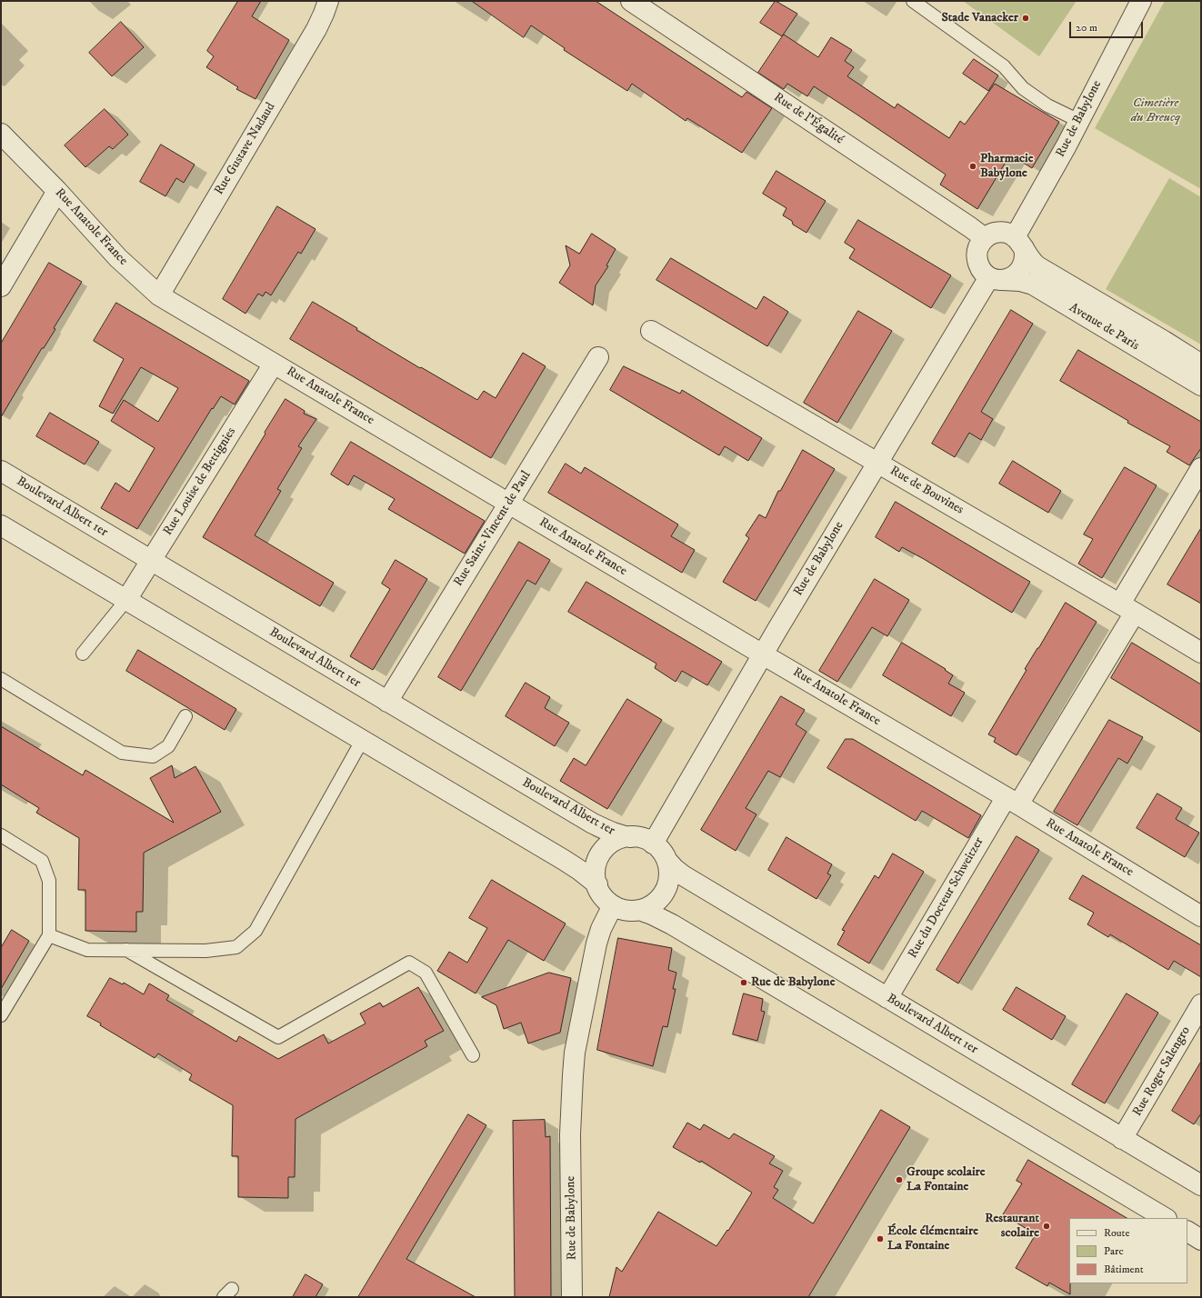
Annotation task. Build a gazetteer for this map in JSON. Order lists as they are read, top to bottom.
{
  "streets": {
    "street": [
      "Rue de l'Égalité",
      "Rue de Babylone",
      "Rue Gustave Nadaud",
      "Rue Anatole France",
      "Avenue de Paris",
      "Rue Louise de Bettignies",
      "Rue de Bouvines",
      "Boulevard Albert 1er",
      "Rue Saint-Vincent de Paul",
      "Rue du Docteur Schweitzer",
      "Rue Roger Salengro"
    ]
  },
  "crossings": [
    ["Rue de l'Égalité", "Rue de Babylone"],
    ["Rue de l'Égalité", "Avenue de Paris"],
    ["Rue de Babylone", "Rue Anatole France"],
    ["Rue de Babylone", "Avenue de Paris"],
    ["Rue de Babylone", "Rue de Bouvines"],
    ["Rue de Babylone", "Boulevard Albert 1er"],
    ["Rue Gustave Nadaud", "Rue Anatole France"],
    ["Rue Anatole France", "Rue Louise de Bettignies"],
    ["Rue Anatole France", "Rue Saint-Vincent de Paul"],
    ["Rue Anatole France", "Rue du Docteur Schweitzer"],
    ["Rue Louise de Bettignies", "Boulevard Albert 1er"],
    ["Rue de Bouvines", "Rue du Docteur Schweitzer"],
    ["Boulevard Albert 1er", "Rue Saint-Vincent de Paul"],
    ["Boulevard Albert 1er", "Rue du Docteur Schweitzer"],
    ["Boulevard Albert 1er", "Rue Roger Salengro"]
  ],
  "parks": ["Cimetière du Breucq"],
  "places": [
    "Stade Vanacker",
    "Pharmacie Babylone",
    "Rue de Babylone",
    "Groupe scolaire La Fontaine",
    "Restaurant scolaire",
    "École élémentaire La Fontaine"
  ],
  "legend": ["Route", "Parc", "Bâtiment"],
  "scale_bar": "20 m"
}
